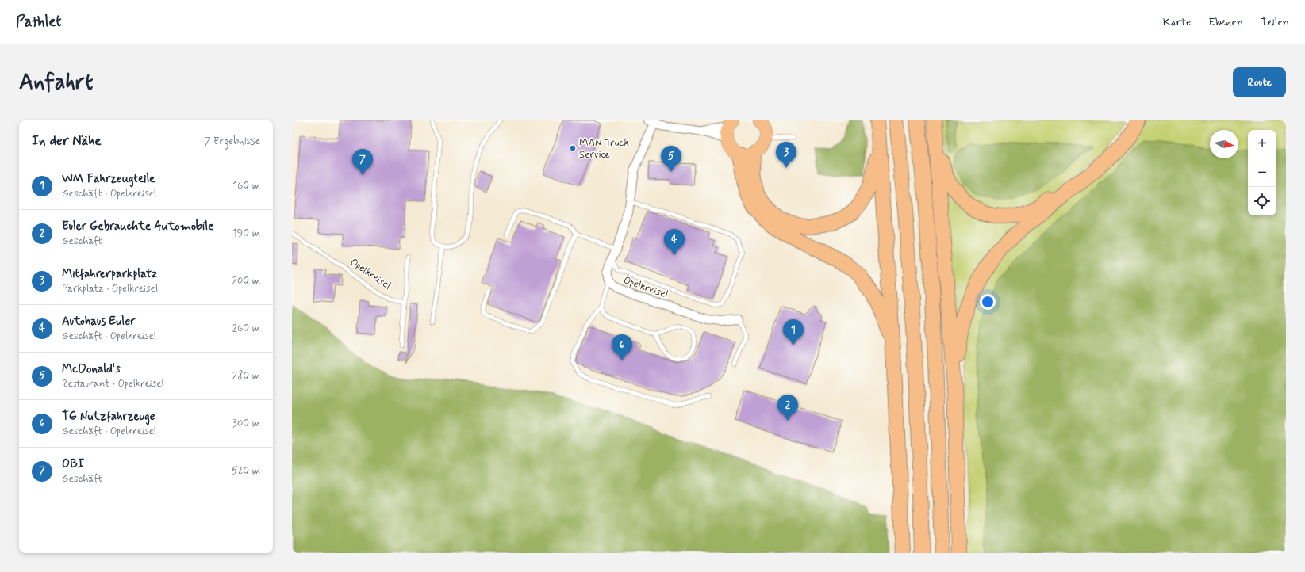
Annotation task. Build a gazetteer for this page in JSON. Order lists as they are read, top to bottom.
{
  "streets": {
    "street": ["Opelkreisel"]
  },
  "places": ["MAN Truck Service"],
  "north": "right",
  "page": {
    "header": "Pathlet",
    "nav": ["Karte", "Ebenen", "Teilen"],
    "buttons": "Route",
    "title": "Anfahrt",
    "heading": ["In der Nähe", "7 Ergebnisse"],
    "map_buttons": ["+", "−"],
    "pins": [
      "3",
      "5",
      "7",
      "4",
      "1",
      "6",
      "2"
    ],
    "list": [
      {
        "mark": "1",
        "name": "WM Fahrzeugteile",
        "note": "Geschäft · Opelkreisel",
        "value": "160 m"
      },
      {
        "mark": "2",
        "name": "Euler Gebrauchte Automobile",
        "note": "Geschäft",
        "value": "190 m"
      },
      {
        "mark": "3",
        "name": "Mitfahrerparkplatz",
        "note": "Parkplatz · Opelkreisel",
        "value": "200 m"
      },
      {
        "mark": "4",
        "name": "Autohaus Euler",
        "note": "Geschäft · Opelkreisel",
        "value": "260 m"
      },
      {
        "mark": "5",
        "name": "McDonald's",
        "note": "Restaurant · Opelkreisel",
        "value": "280 m"
      },
      {
        "mark": "6",
        "name": "TG Nutzfahrzeuge",
        "note": "Geschäft · Opelkreisel",
        "value": "300 m"
      },
      {
        "mark": "7",
        "name": "OBI",
        "note": "Geschäft",
        "value": "520 m"
      }
    ]
  }
}
